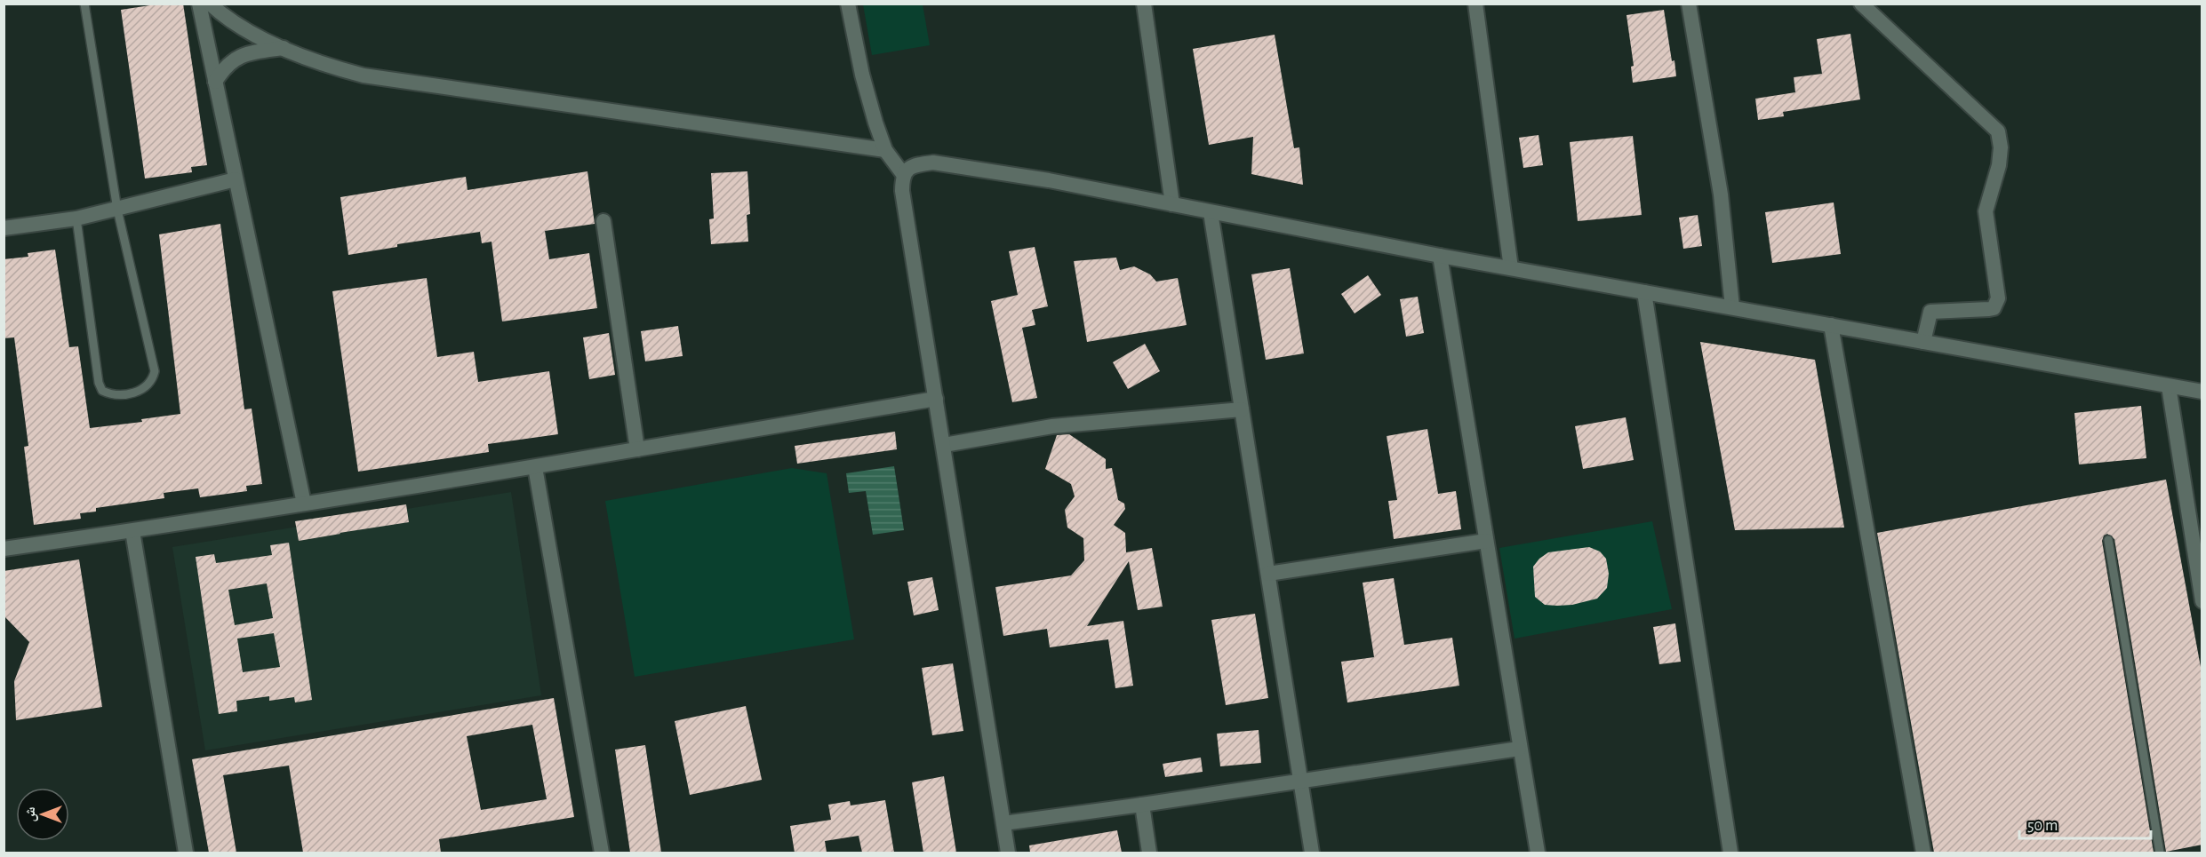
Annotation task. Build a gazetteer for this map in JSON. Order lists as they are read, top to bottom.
{
  "scale_bar": "50 m",
  "north": "left"
}
